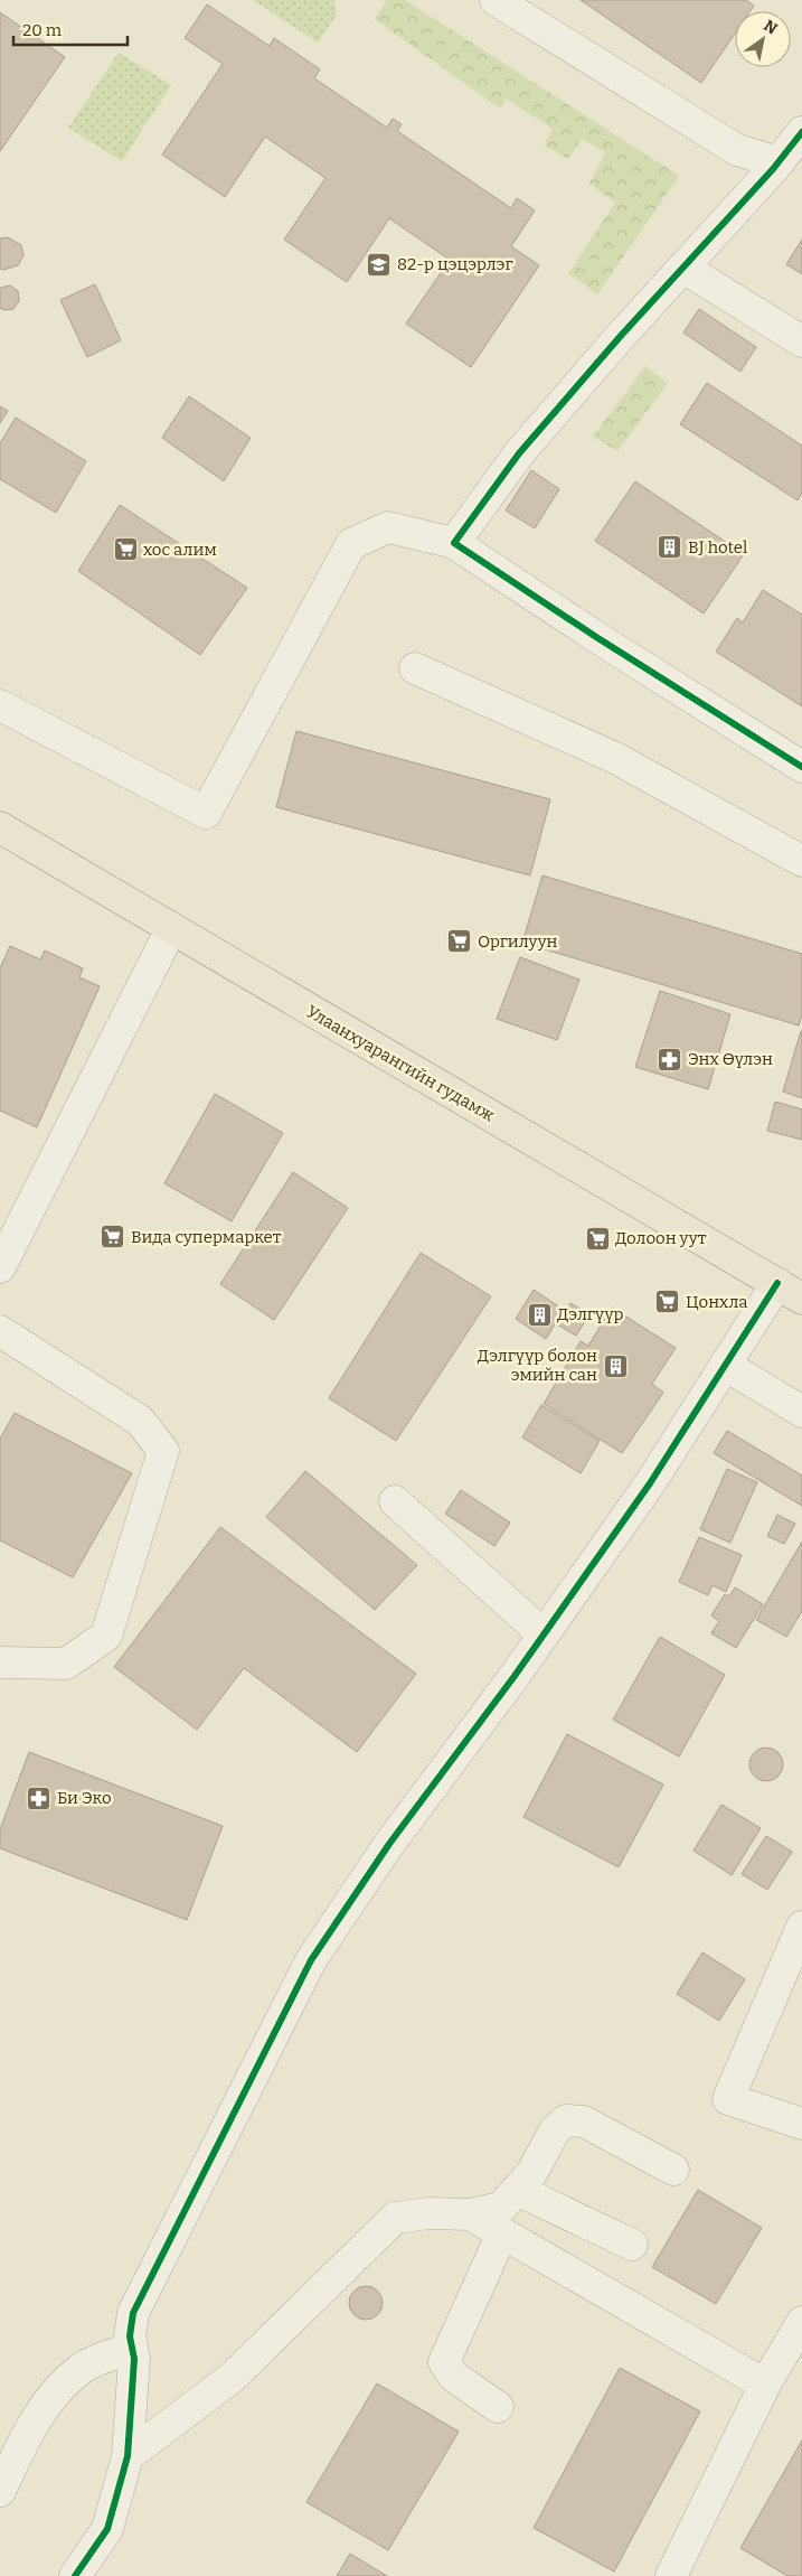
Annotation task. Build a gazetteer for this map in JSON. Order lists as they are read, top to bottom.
{
  "streets": {
    "main road": ["Улаанхуарангийн гудамж"]
  },
  "places": {
    "school or university": ["82-р цэцэрлэг"],
    "building": ["BJ hotel", "Дэлгүүр", "Дэлгүүр болон эмийн сан"],
    "supermarket": [
      "хос алим",
      "Оргилуун",
      "Вида супермаркет",
      "Долоон уут",
      "Цонхла"
    ],
    "pharmacy": ["Энх Өүлэн", "Би Эко"]
  },
  "scale_bar": "20 m",
  "north": "top right"
}
